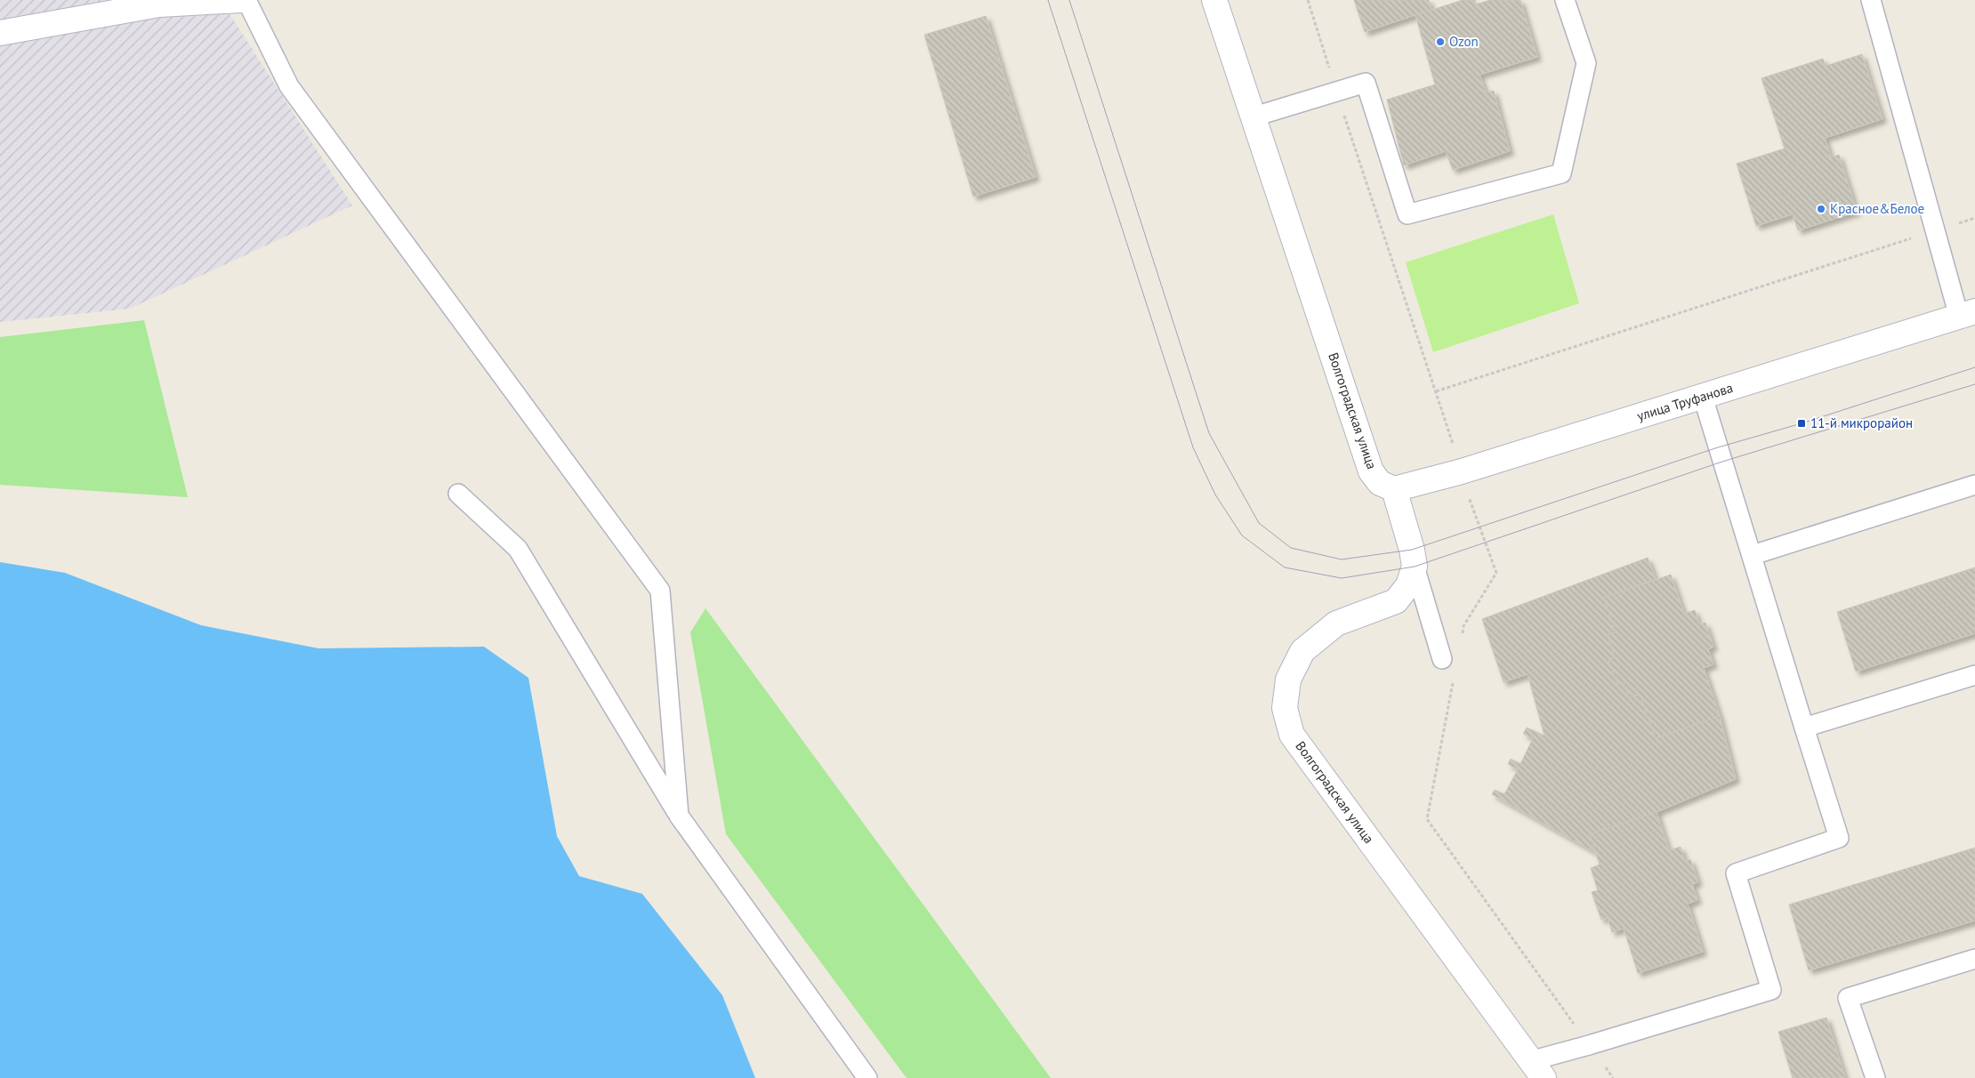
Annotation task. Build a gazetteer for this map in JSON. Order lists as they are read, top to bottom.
{
  "streets": {
    "street": ["улица Труфанова", "Волгоградская улица"]
  },
  "crossings": [
    ["улица Труфанова", "Волгоградская улица"]
  ],
  "places": {
    "other": ["Ozon", "Красное&Белое"],
    "transit": ["11-й микрорайон"]
  }
}
